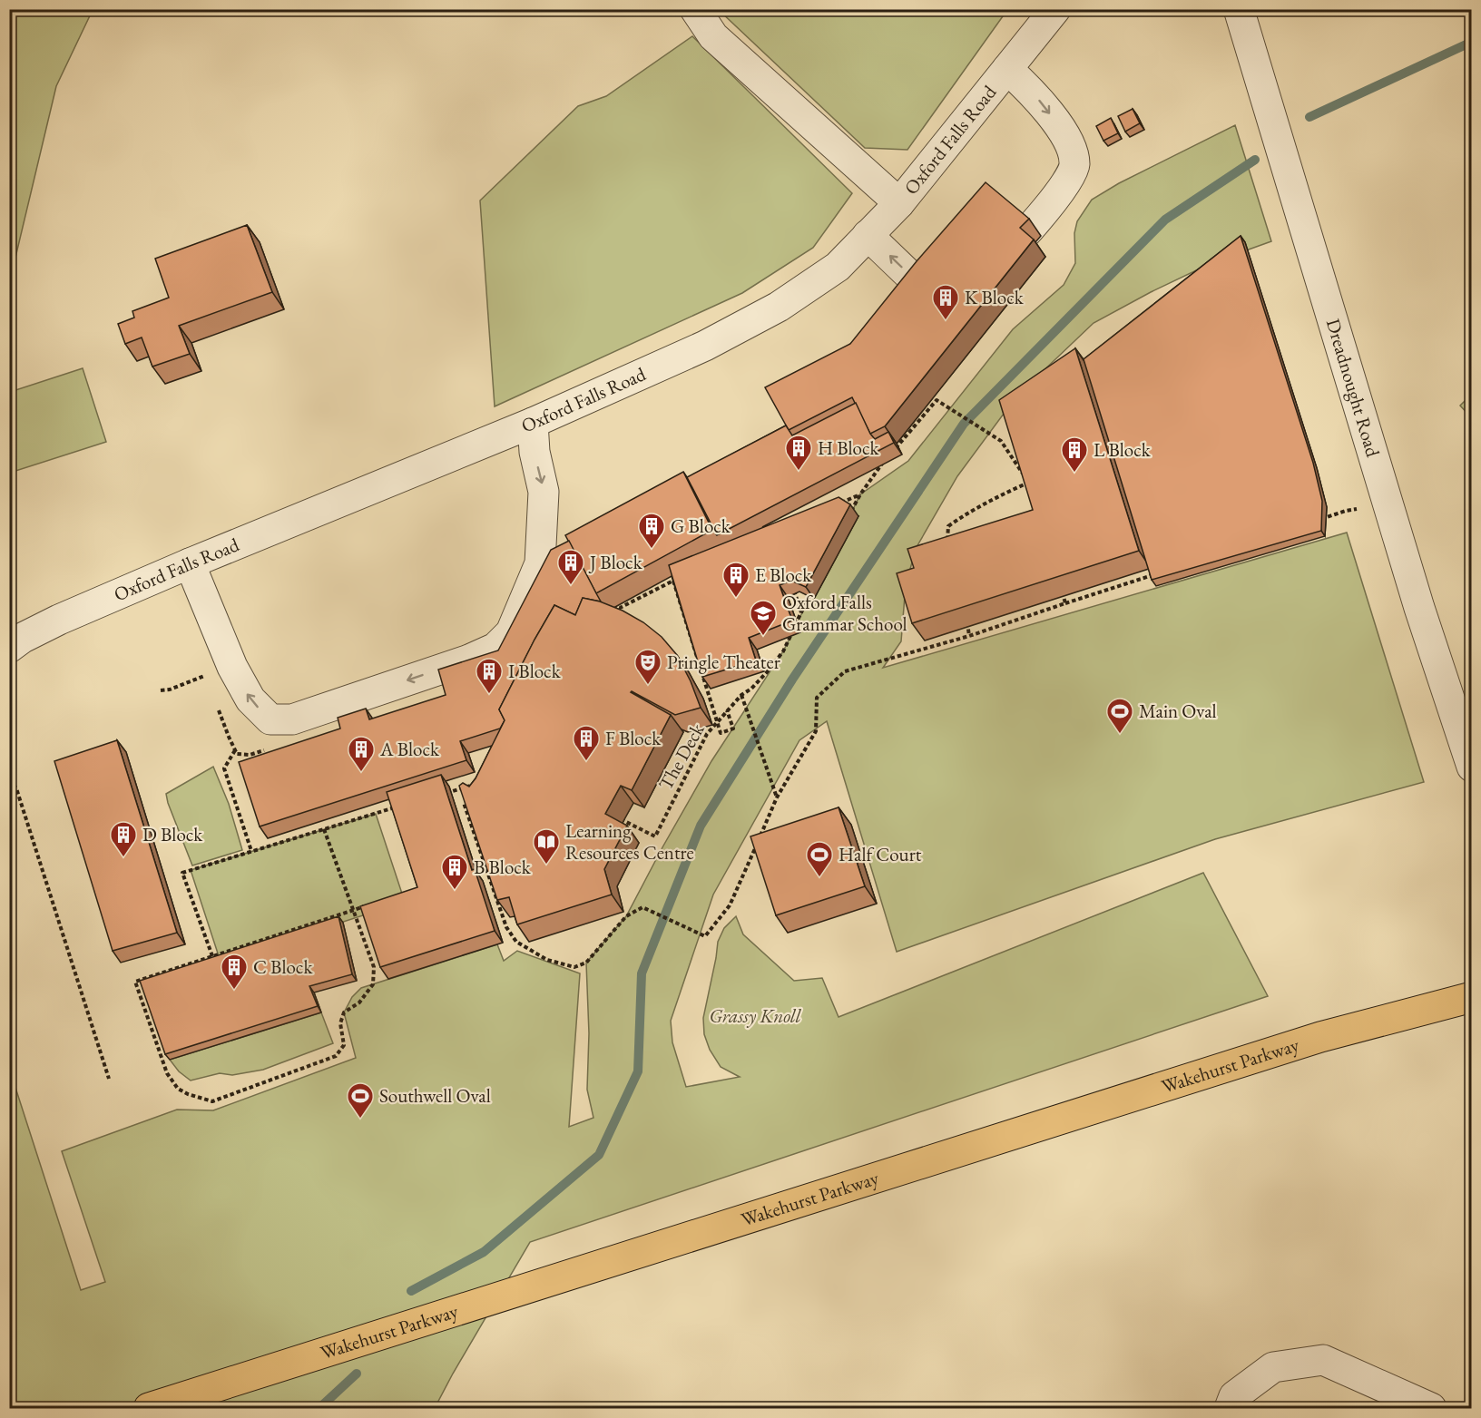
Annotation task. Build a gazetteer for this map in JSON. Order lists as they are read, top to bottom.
{
  "streets": {
    "main road": ["Wakehurst Parkway"],
    "street": ["Oxford Falls Road", "Dreadnought Road"],
    "path": ["The Deck"]
  },
  "parks": ["Grassy Knoll"],
  "places": {
    "building": [
      "K Block",
      "H Block",
      "L Block",
      "G Block",
      "J Block",
      "E Block",
      "I Block",
      "F Block",
      "A Block",
      "D Block",
      "B Block",
      "C Block"
    ],
    "school or university": ["Oxford Falls Grammar School"],
    "theatre": ["Pringle Theater"],
    "sports": ["Main Oval", "Half Court", "Southwell Oval"],
    "library": ["Learning Resources Centre"]
  }
}
